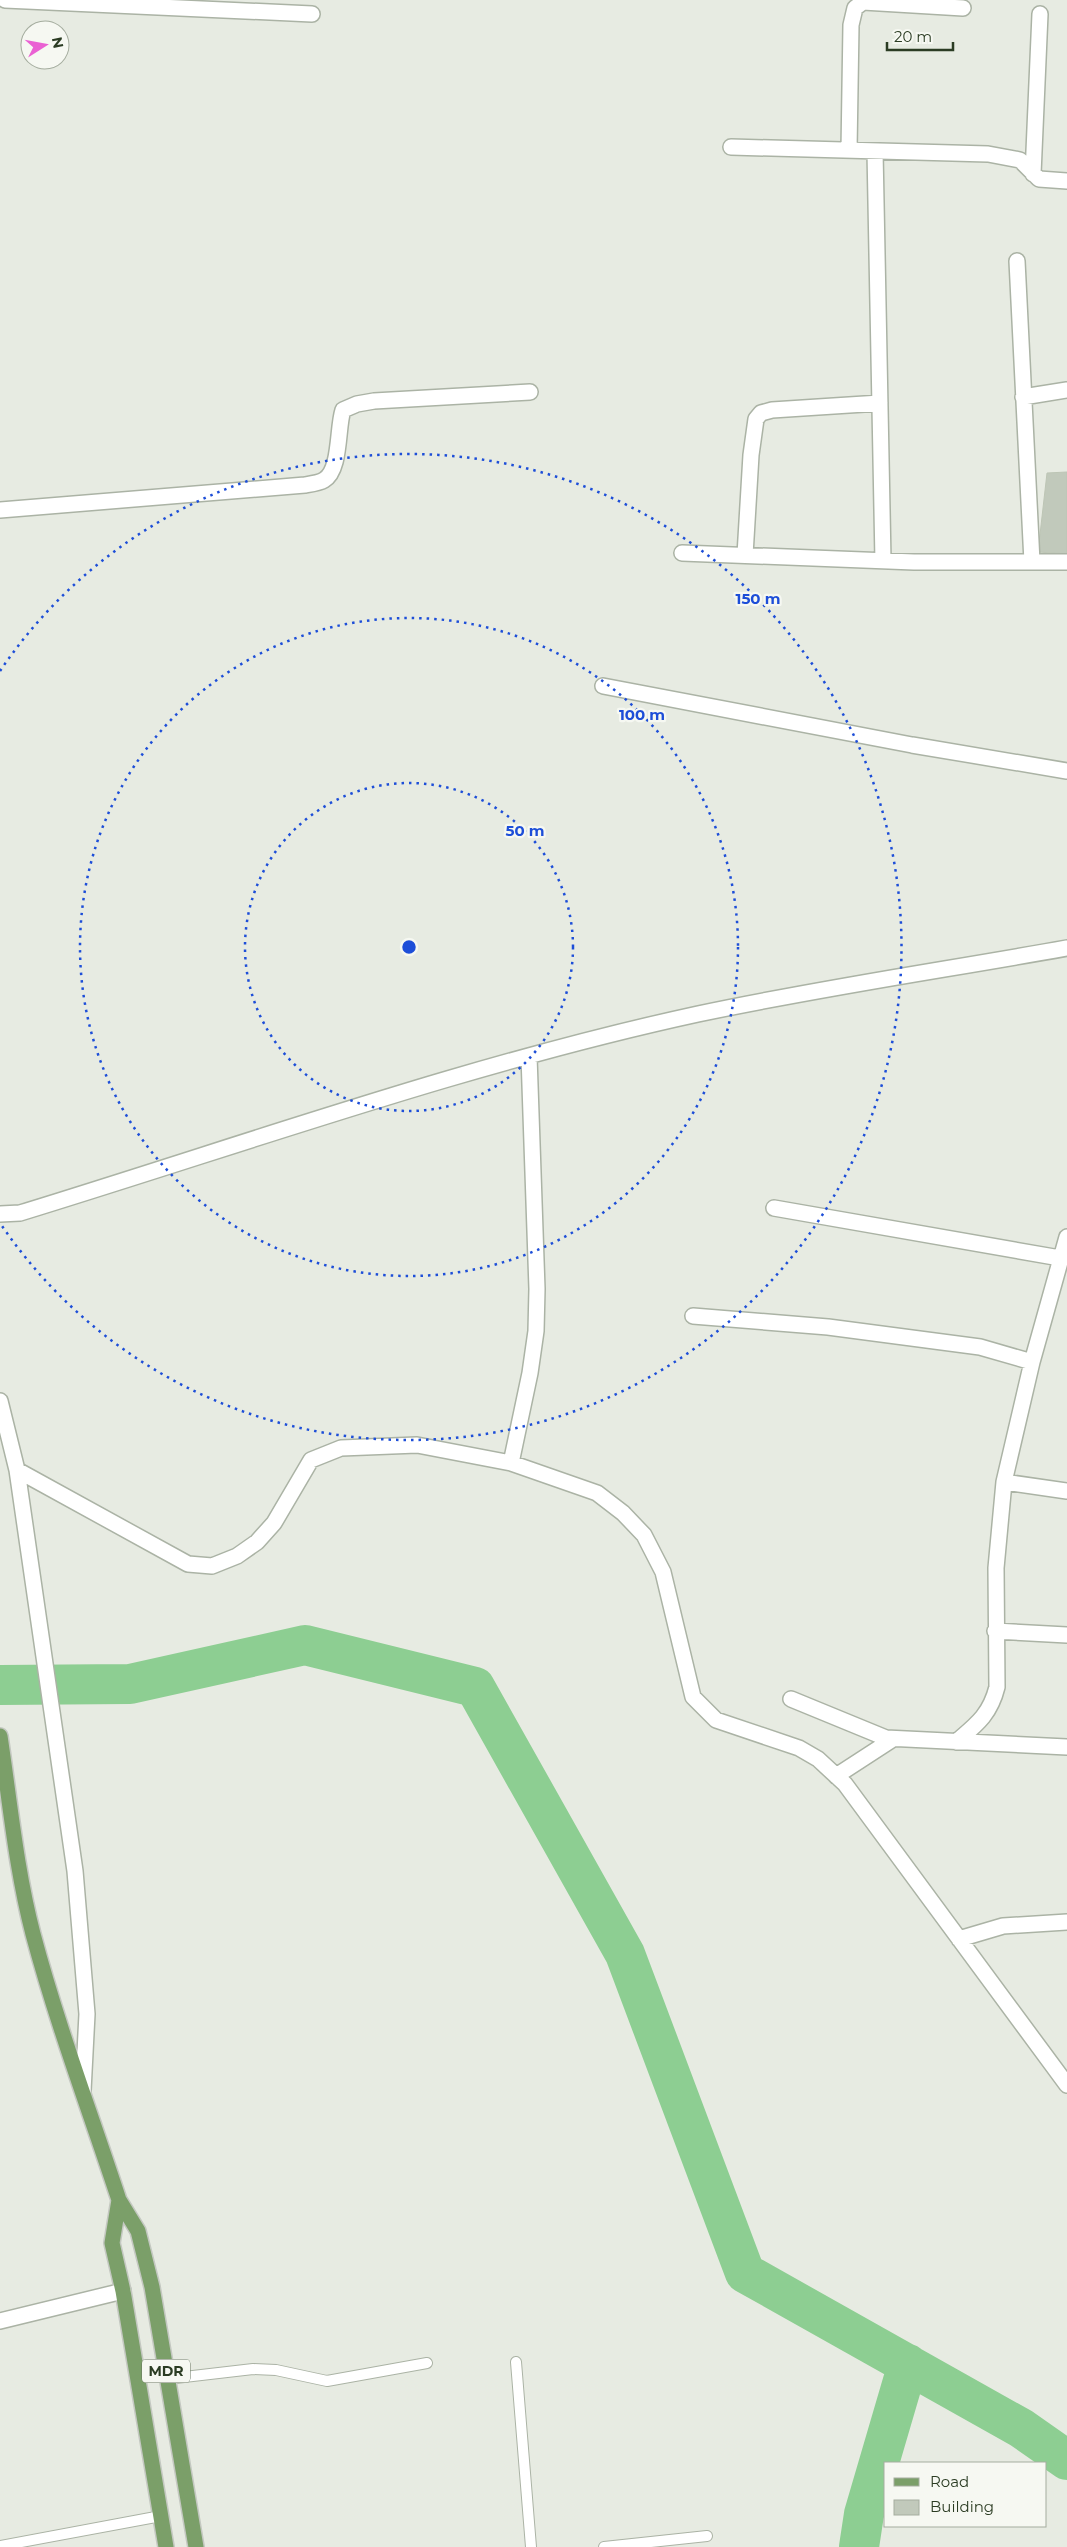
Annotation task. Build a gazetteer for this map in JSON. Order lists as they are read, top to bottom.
{
  "streets": {
    "main road": ["MDR"]
  },
  "legend": ["Road", "Building"],
  "scale_bar": "20 m",
  "north": "right",
  "rings": ["150 m", "100 m", "50 m"]
}
